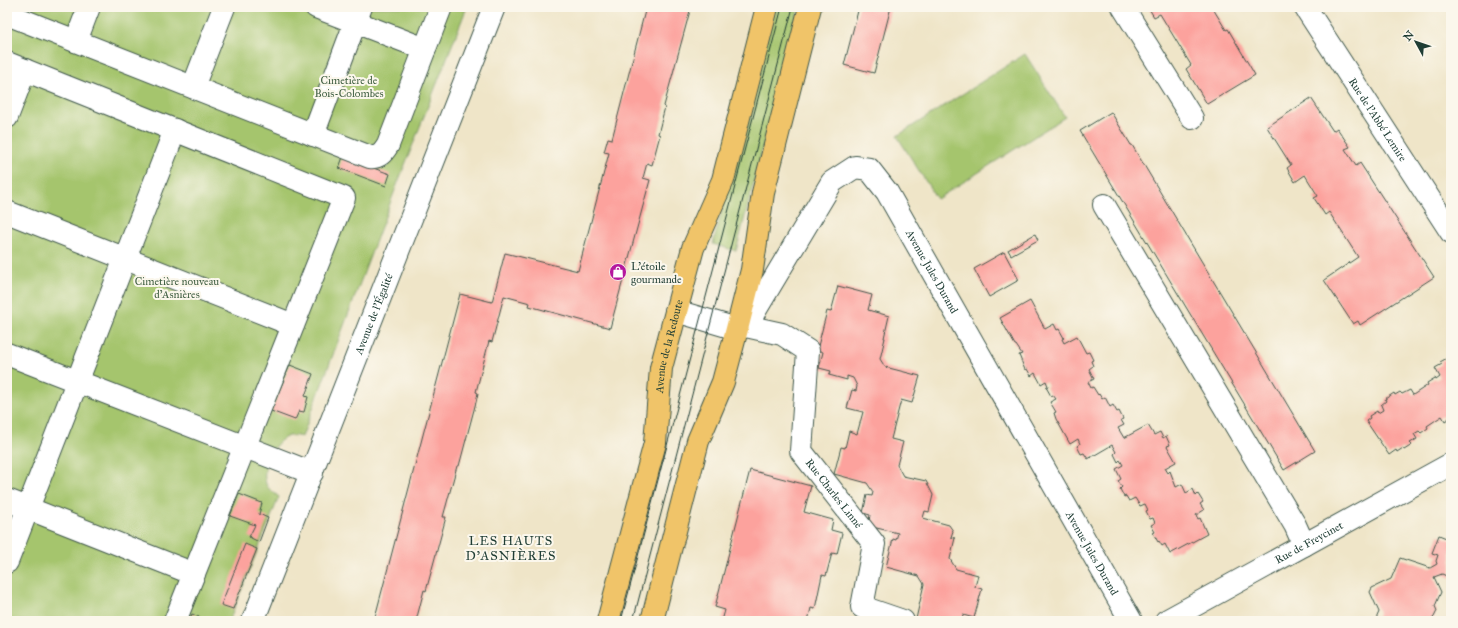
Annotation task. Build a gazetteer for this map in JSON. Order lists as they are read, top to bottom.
{
  "streets": {
    "main road": ["Avenue de la Redoute"],
    "street": [
      "Rue de l'Abbé Lemire",
      "Avenue Jules Durand",
      "Avenue de l'Égalité",
      "Rue Charles Linné",
      "Rue de Freycinet"
    ]
  },
  "crossings": [
    ["Avenue Jules Durand", "Rue Charles Linné"]
  ],
  "districts": ["LES HAUTS D'ASNIÈRES"],
  "parks": ["Cimetière de Bois-Colombes", "Cimetière nouveau d'Asnières"],
  "places": {
    "shop": ["L'étoile gourmande"]
  },
  "north": "top left"
}
